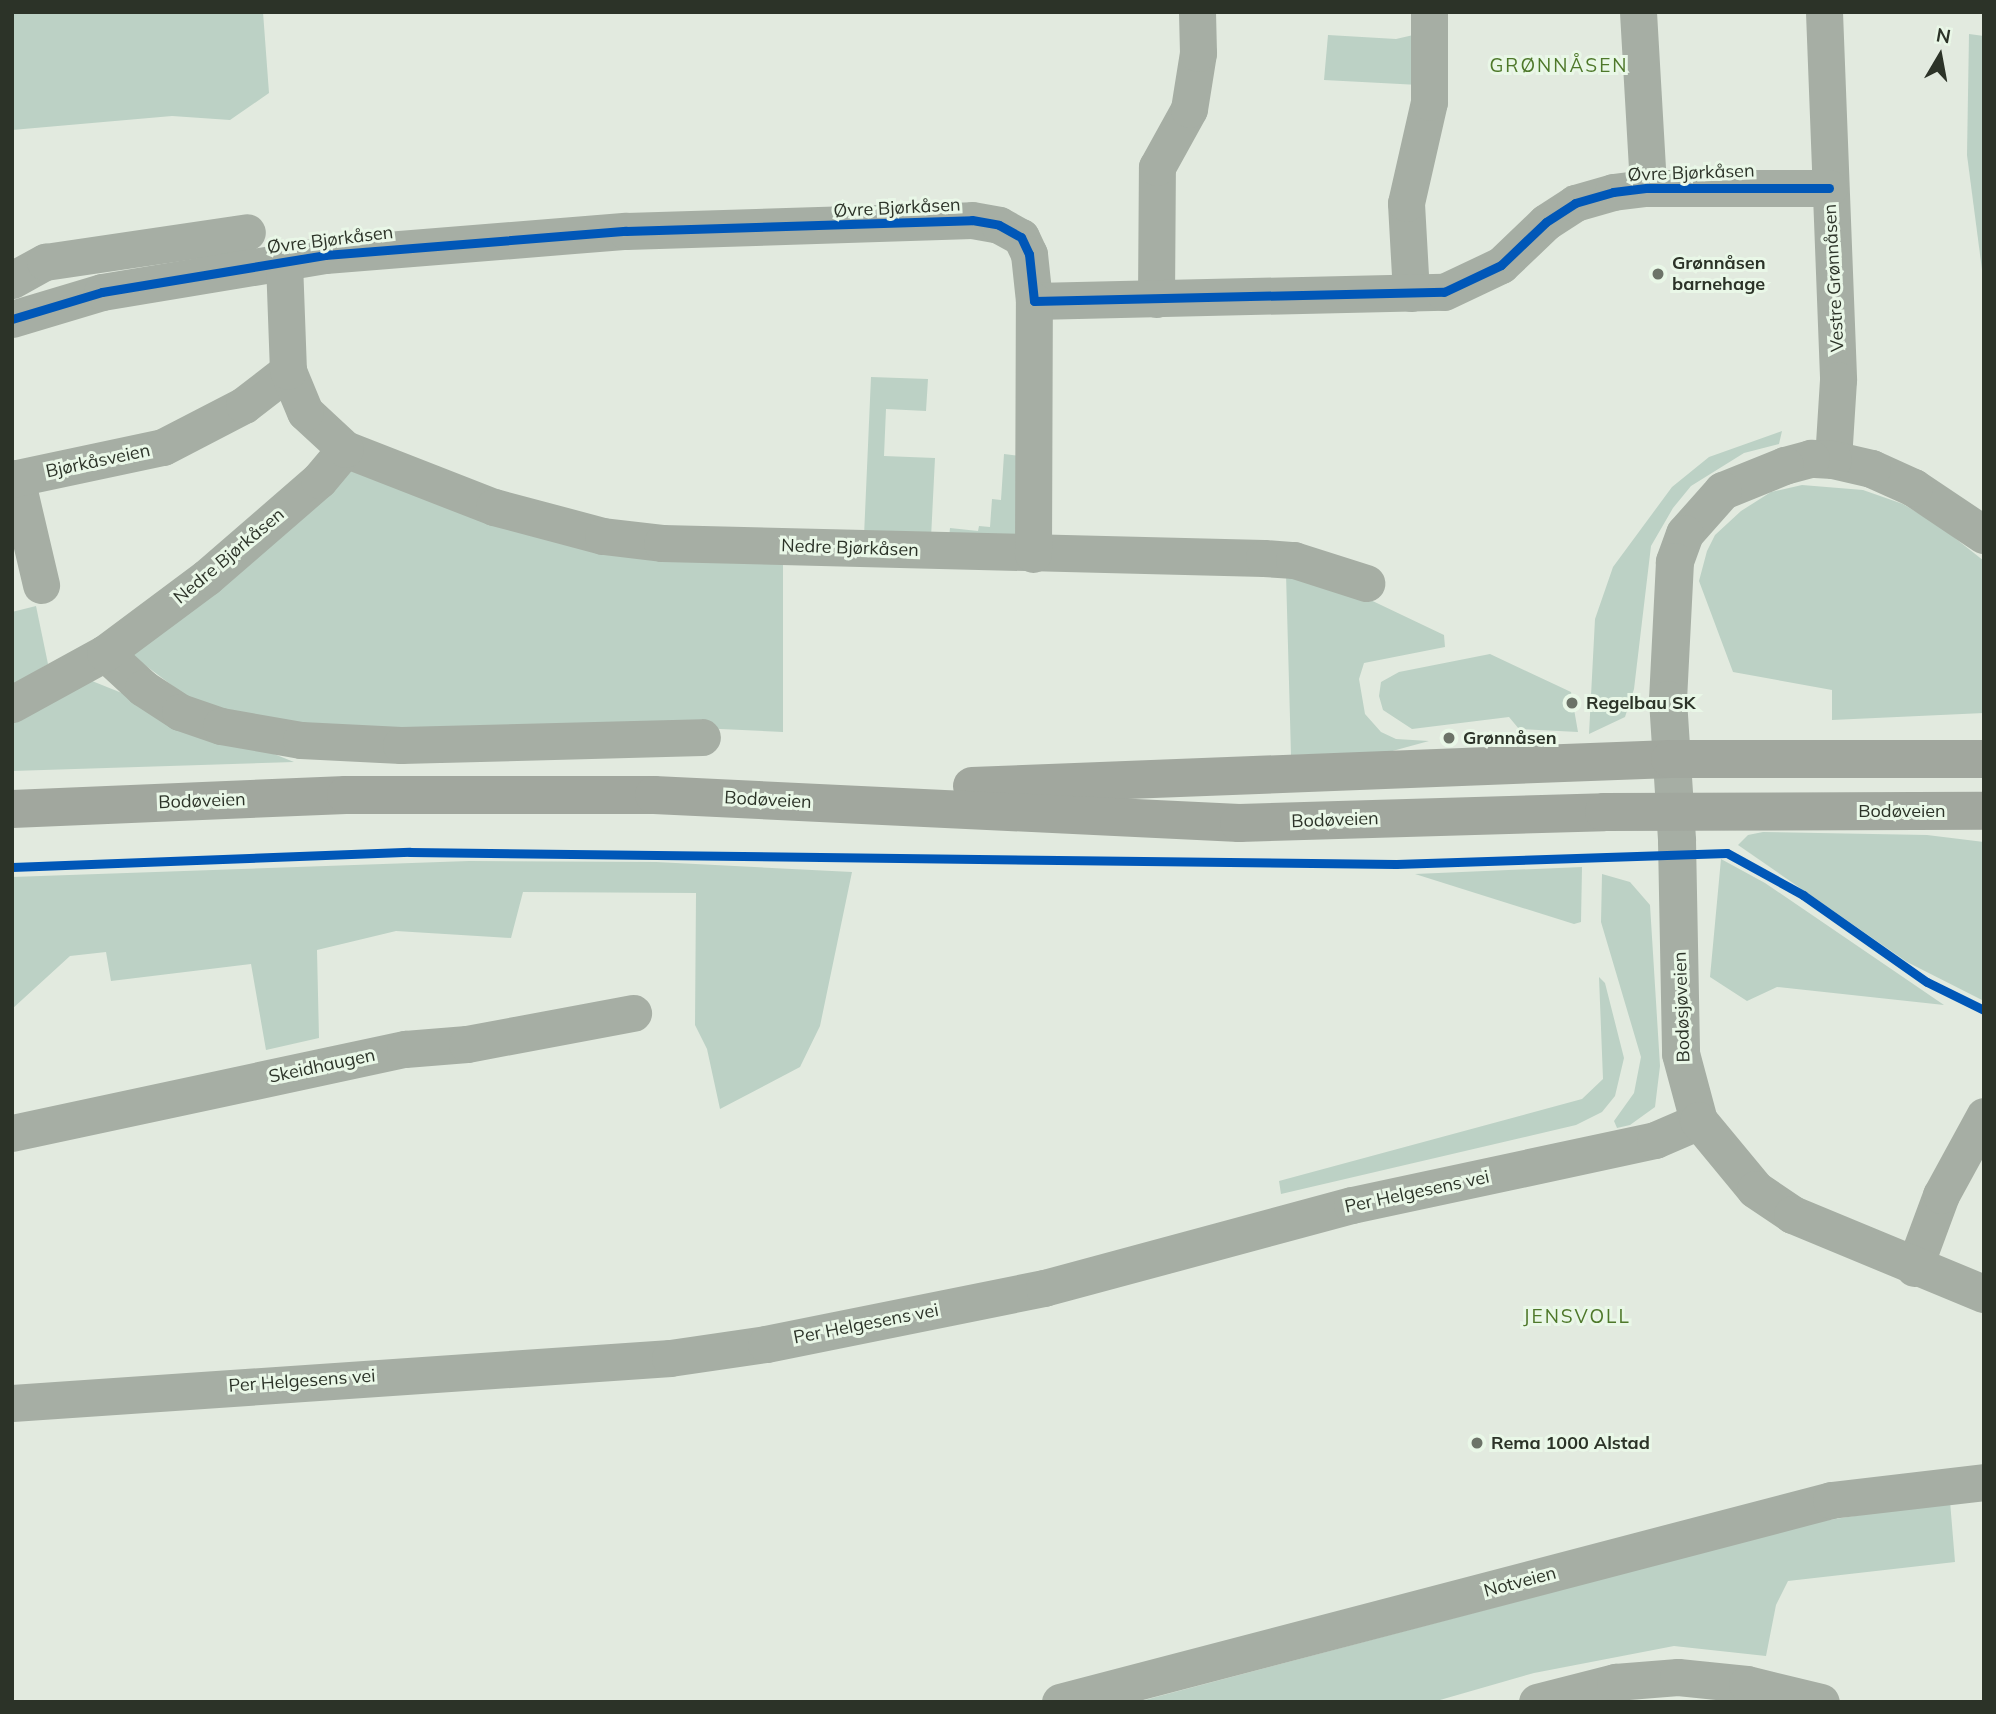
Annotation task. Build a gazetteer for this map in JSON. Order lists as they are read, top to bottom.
{
  "streets": {
    "main road": ["Bodøveien"],
    "street": [
      "Øvre Bjørkåsen",
      "Vestre Grønnåsen",
      "Bjørkåsveien",
      "Nedre Bjørkåsen",
      "Bodøsjøveien",
      "Skeidhaugen",
      "Per Helgesens vei",
      "Notveien"
    ]
  },
  "crossings": [
    ["Øvre Bjørkåsen", "Vestre Grønnåsen"],
    ["Øvre Bjørkåsen", "Nedre Bjørkåsen"],
    ["Vestre Grønnåsen", "Bodøsjøveien"],
    ["Bjørkåsveien", "Nedre Bjørkåsen"],
    ["Bodøveien", "Bodøsjøveien"],
    ["Bodøsjøveien", "Per Helgesens vei"]
  ],
  "districts": ["GRØNNÅSEN", "JENSVOLL"],
  "places": [
    "Grønnåsen barnehage",
    "Regelbau SK",
    "Grønnåsen",
    "Rema 1000 Alstad"
  ],
  "north": "top"
}
